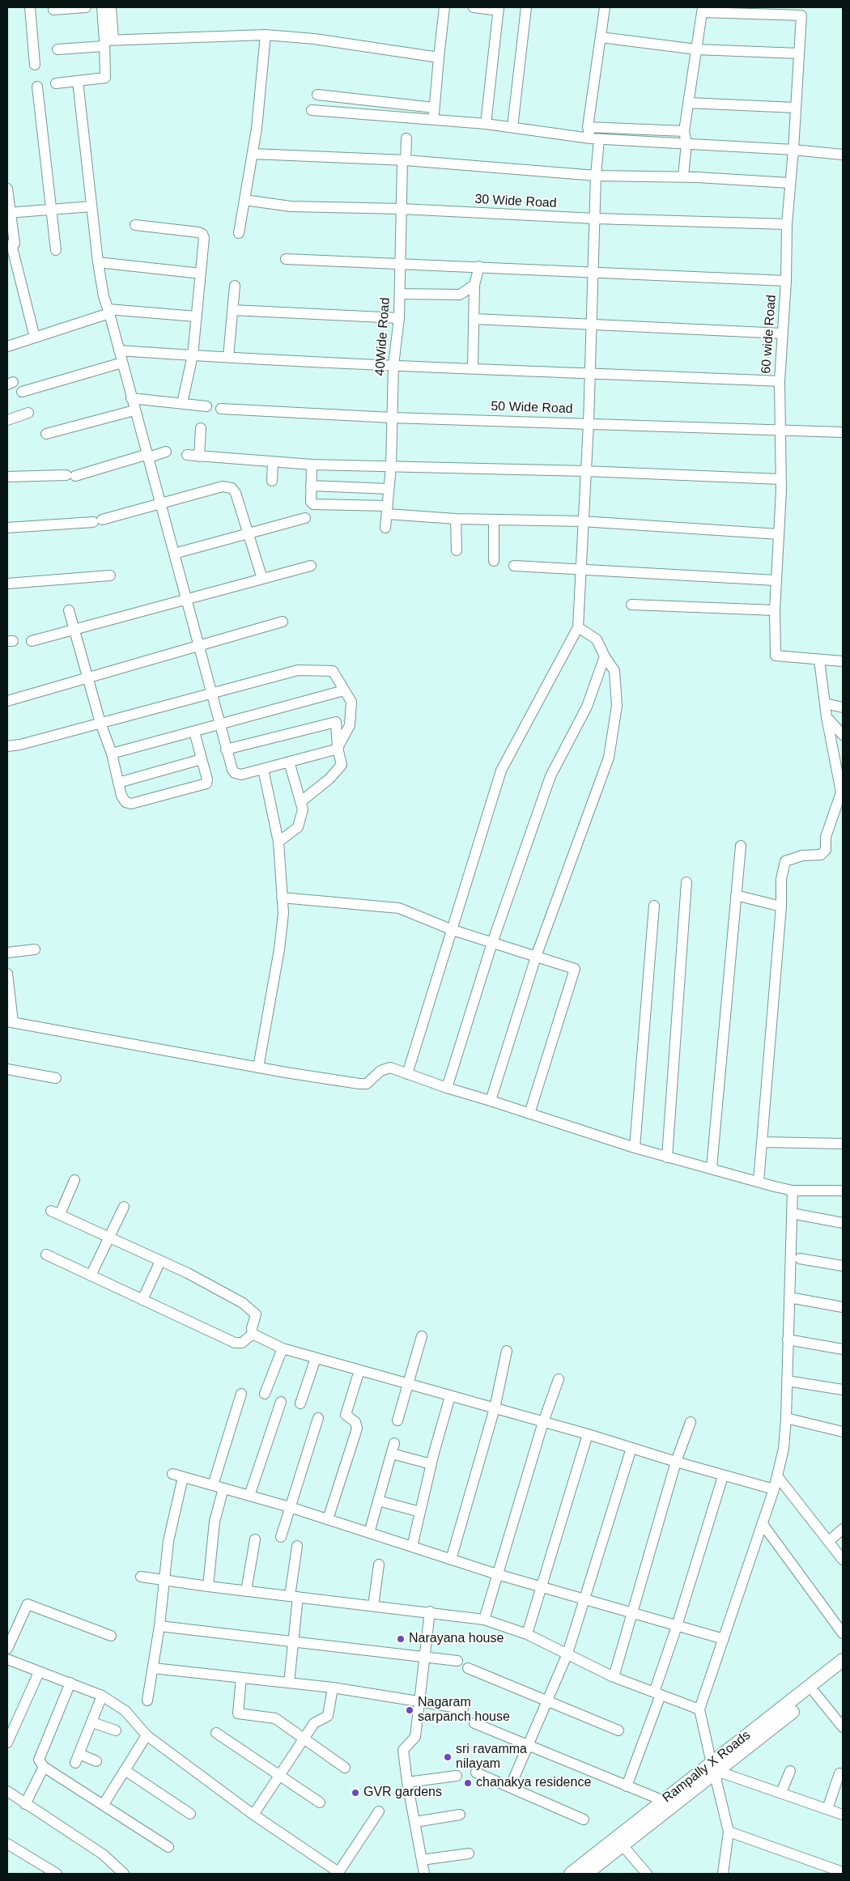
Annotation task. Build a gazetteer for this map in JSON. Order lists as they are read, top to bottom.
{
  "streets": {
    "main road": ["Rampally X Roads"],
    "street": [
      "30 Wide Road",
      "60 wide Road",
      "40Wide Road",
      "50 Wide Road"
    ]
  },
  "crossings": [
    ["30 Wide Road", "60 wide Road"],
    ["30 Wide Road", "40Wide Road"],
    ["60 wide Road", "50 Wide Road"],
    ["40Wide Road", "50 Wide Road"]
  ],
  "places": [
    "Narayana house",
    "Nagaram sarpanch house",
    "sri ravamma nilayam",
    "chanakya residence",
    "GVR gardens"
  ]
}
